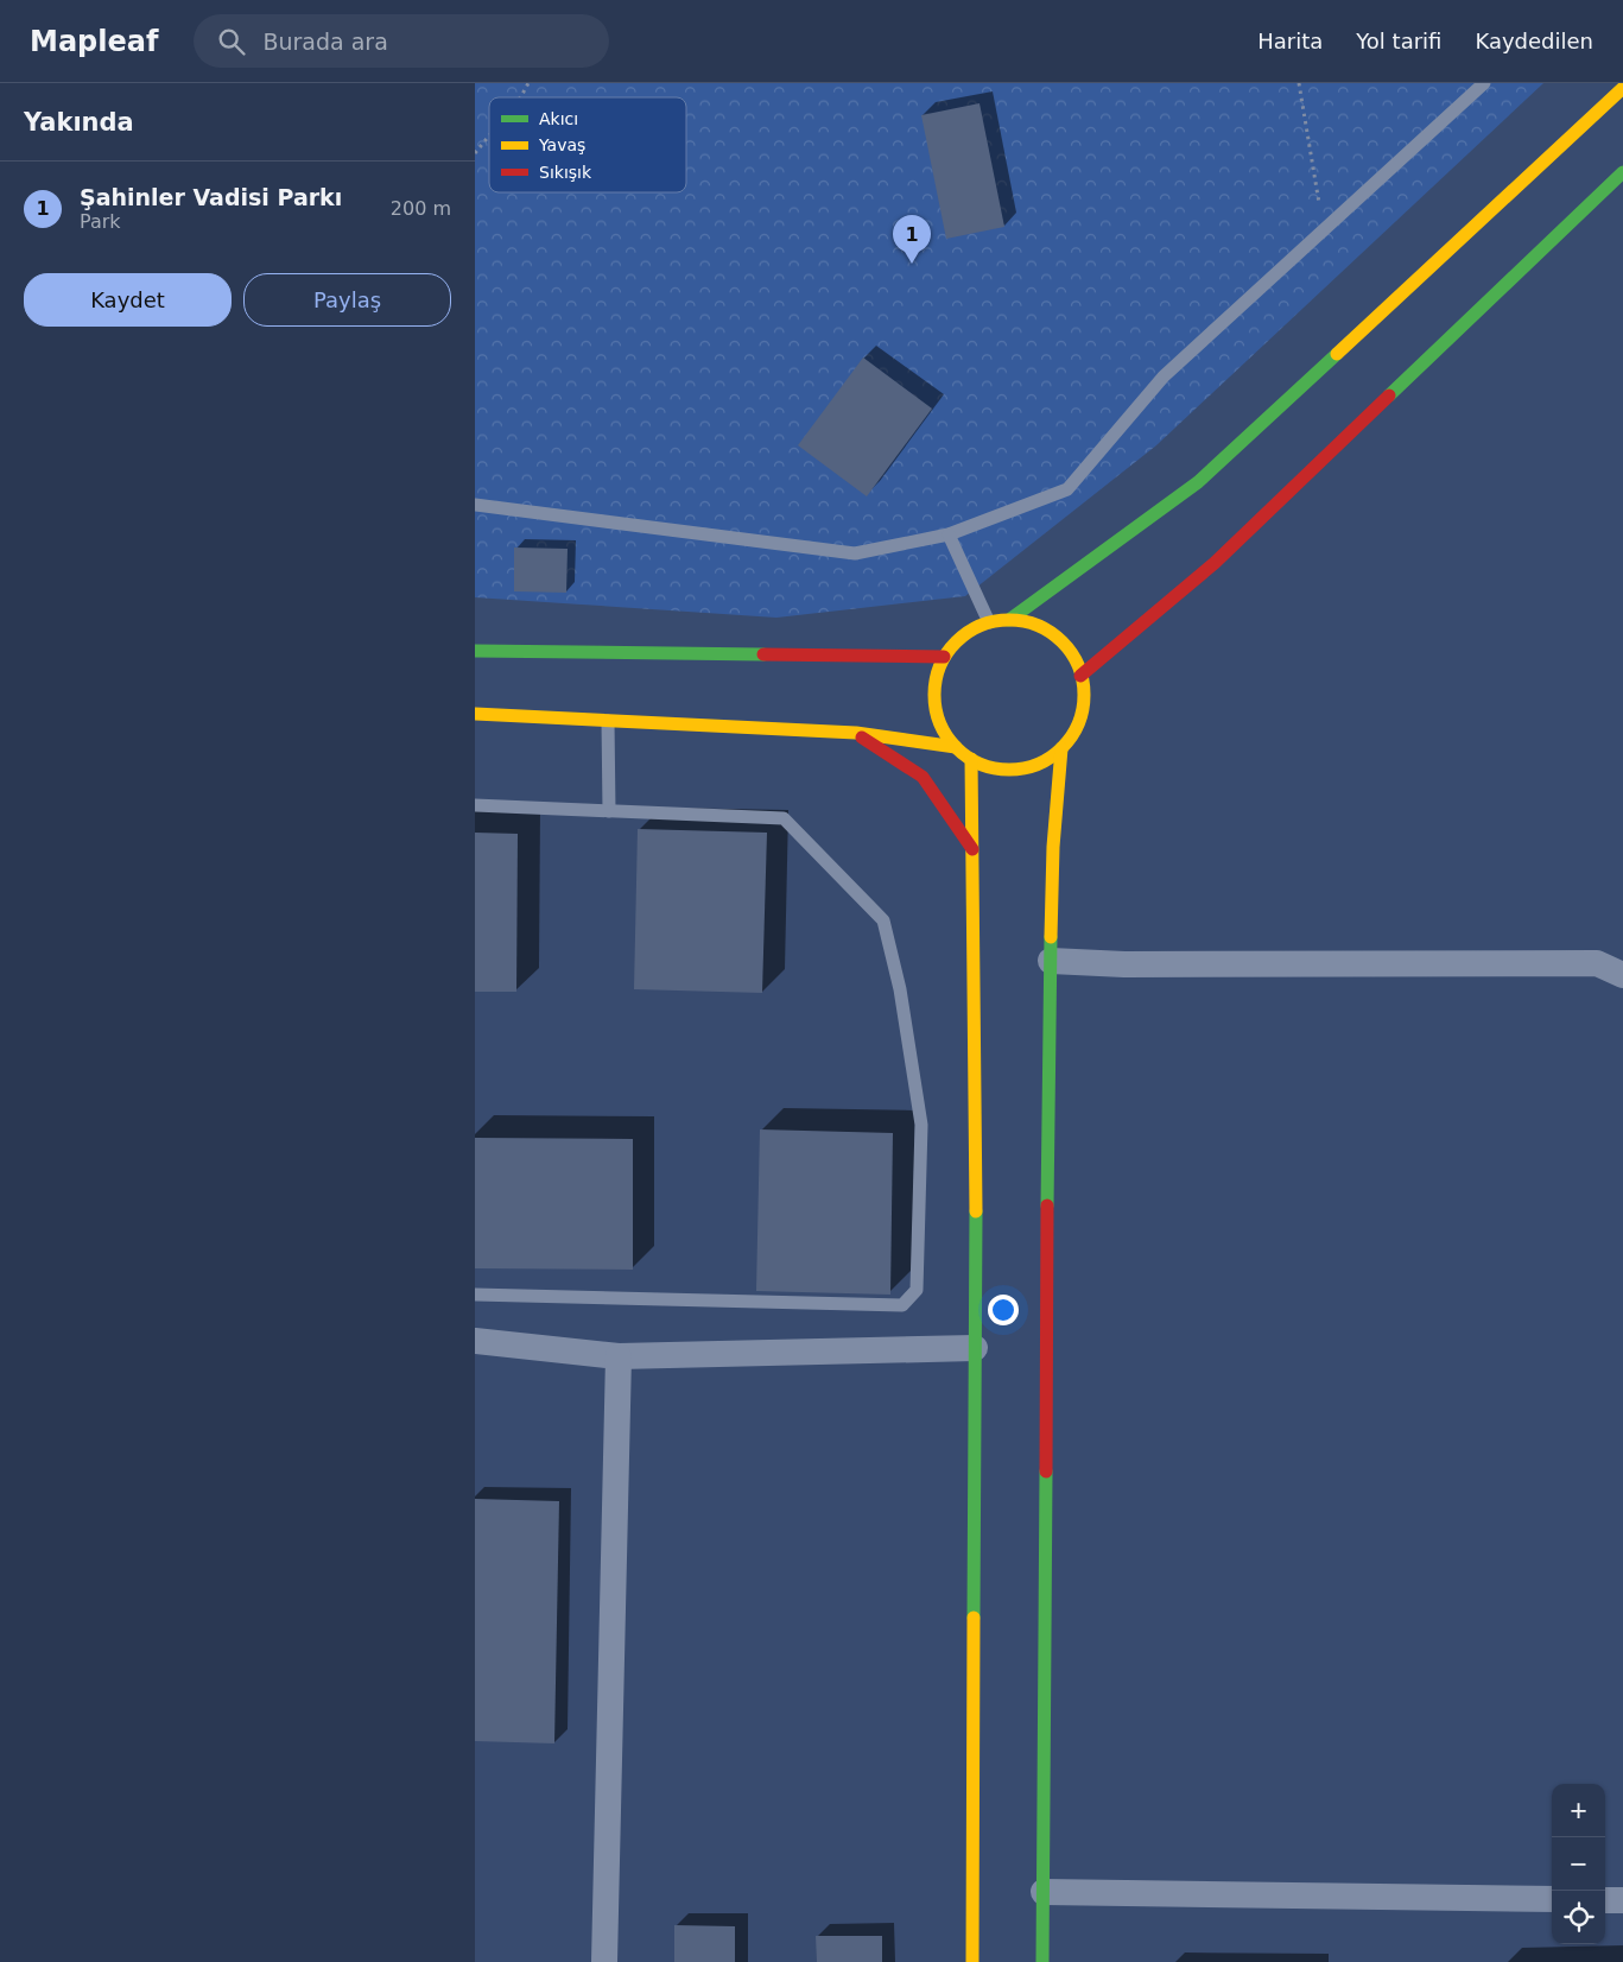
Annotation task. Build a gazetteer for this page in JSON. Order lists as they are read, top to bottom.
{
  "legend": ["Akıcı", "Yavaş", "Sıkışık"],
  "page": {
    "header": "Mapleaf",
    "search": "Burada ara",
    "nav": ["Harita", "Yol tarifi", "Kaydedilen"],
    "heading": "Yakında",
    "list": [
      {
        "mark": "1",
        "name": "Şahinler Vadisi Parkı",
        "note": "Park",
        "value": "200 m"
      }
    ],
    "pins": "1",
    "buttons": ["Kaydet", "Paylaş"],
    "map_buttons": ["+", "−"]
  }
}
